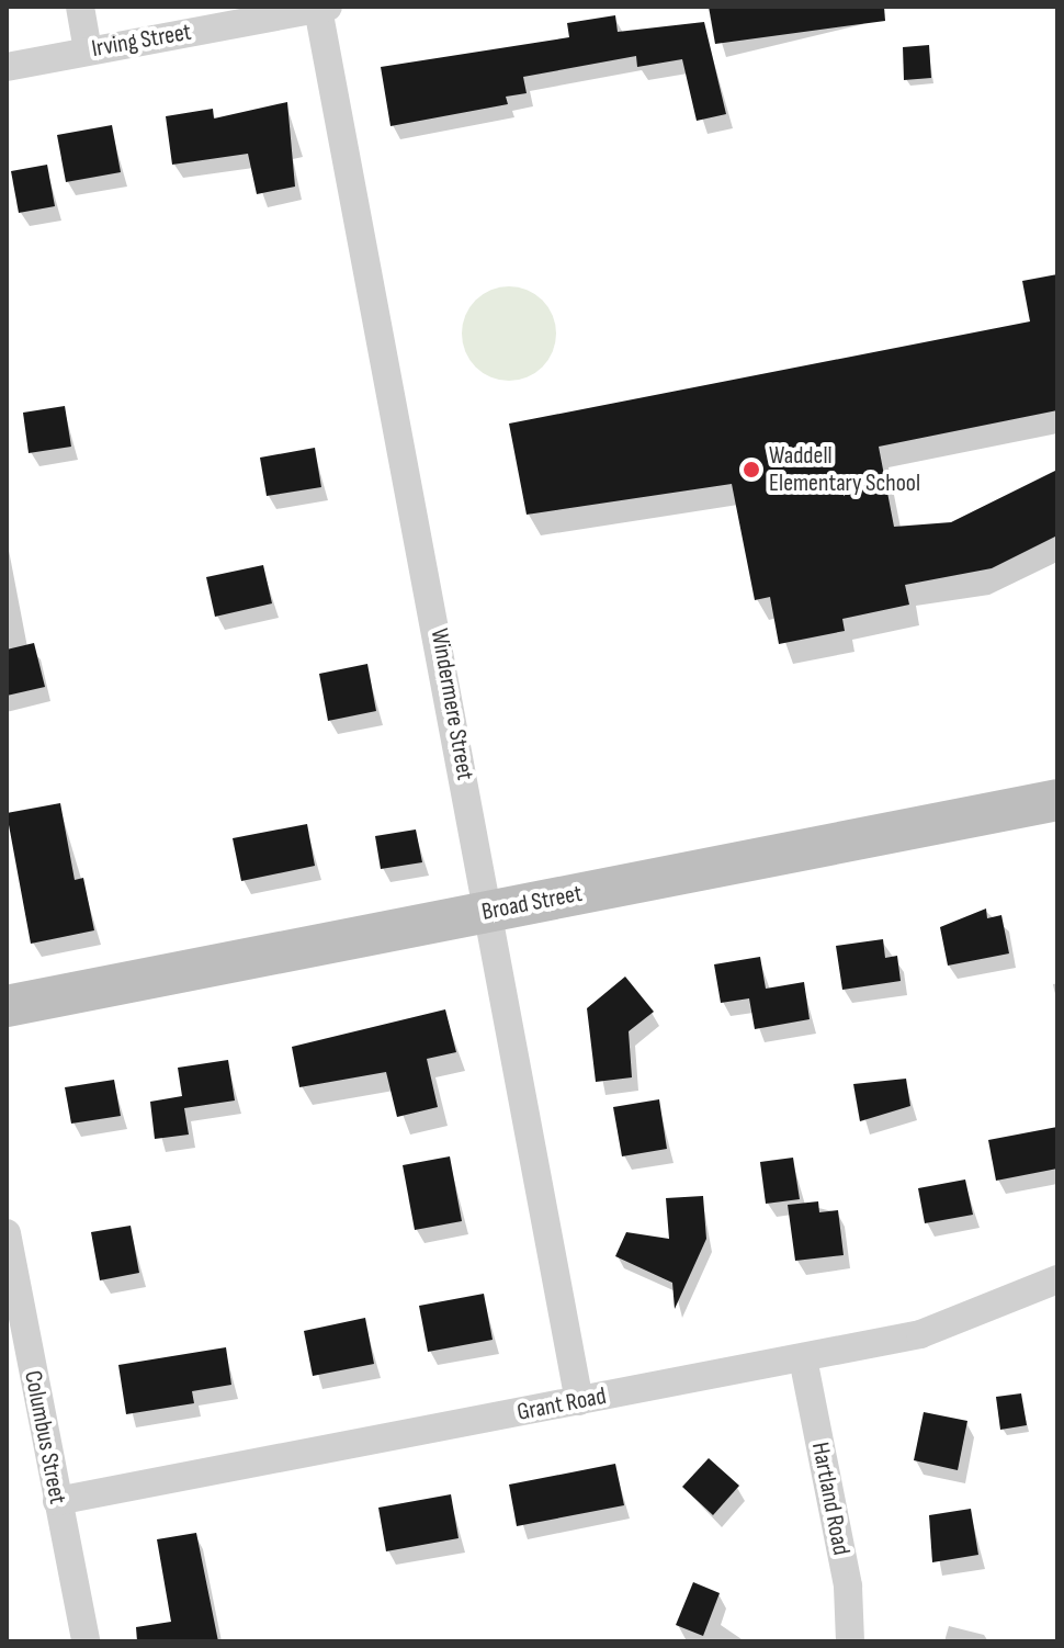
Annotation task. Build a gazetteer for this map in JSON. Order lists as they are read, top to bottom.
{
  "streets": {
    "street": [
      "Irving Street",
      "Windermere Street",
      "Broad Street",
      "Grant Road",
      "Columbus Street",
      "Hartland Road"
    ]
  },
  "crossings": [
    ["Irving Street", "Windermere Street"],
    ["Windermere Street", "Broad Street"],
    ["Windermere Street", "Grant Road"],
    ["Grant Road", "Columbus Street"],
    ["Grant Road", "Hartland Road"]
  ],
  "places": ["Waddell Elementary School"]
}
